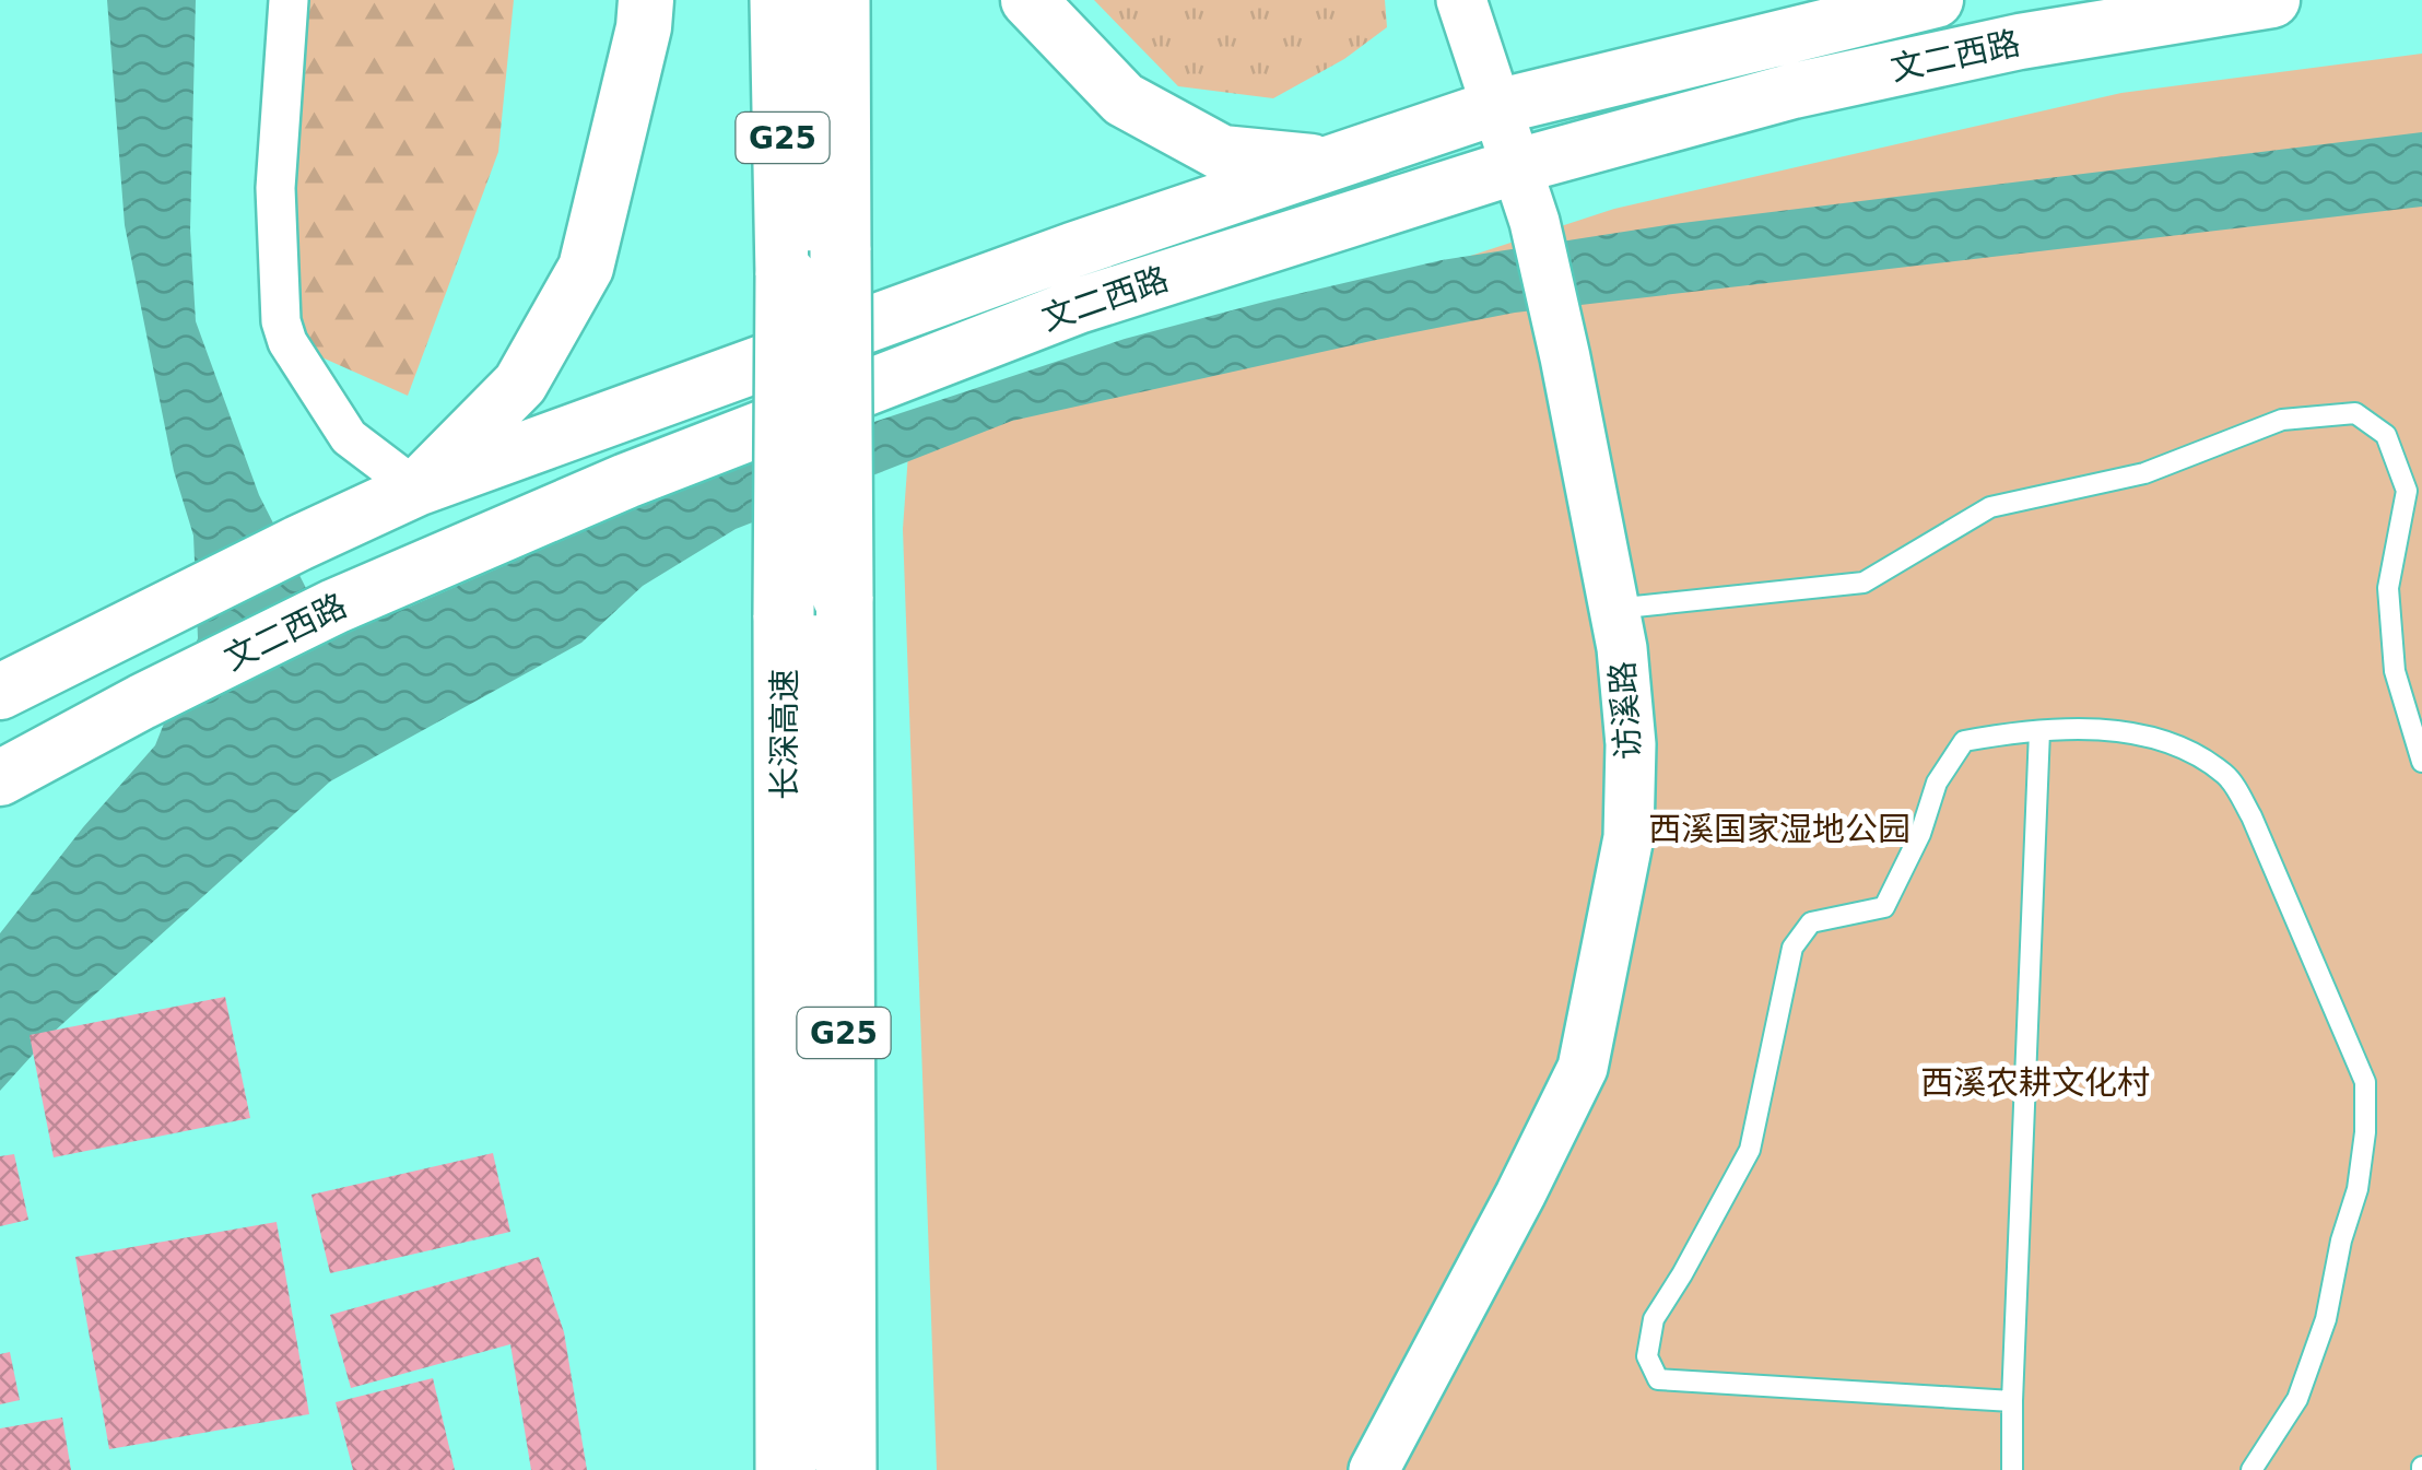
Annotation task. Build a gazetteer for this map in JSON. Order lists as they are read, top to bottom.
{
  "streets": {
    "highway": ["G25", "长深高速"],
    "main road": ["文二西路"],
    "street": ["访溪路"]
  },
  "crossings": [
    ["文二西路", "访溪路"]
  ],
  "parks": ["西溪国家湿地公园", "西溪农耕文化村"]
}
